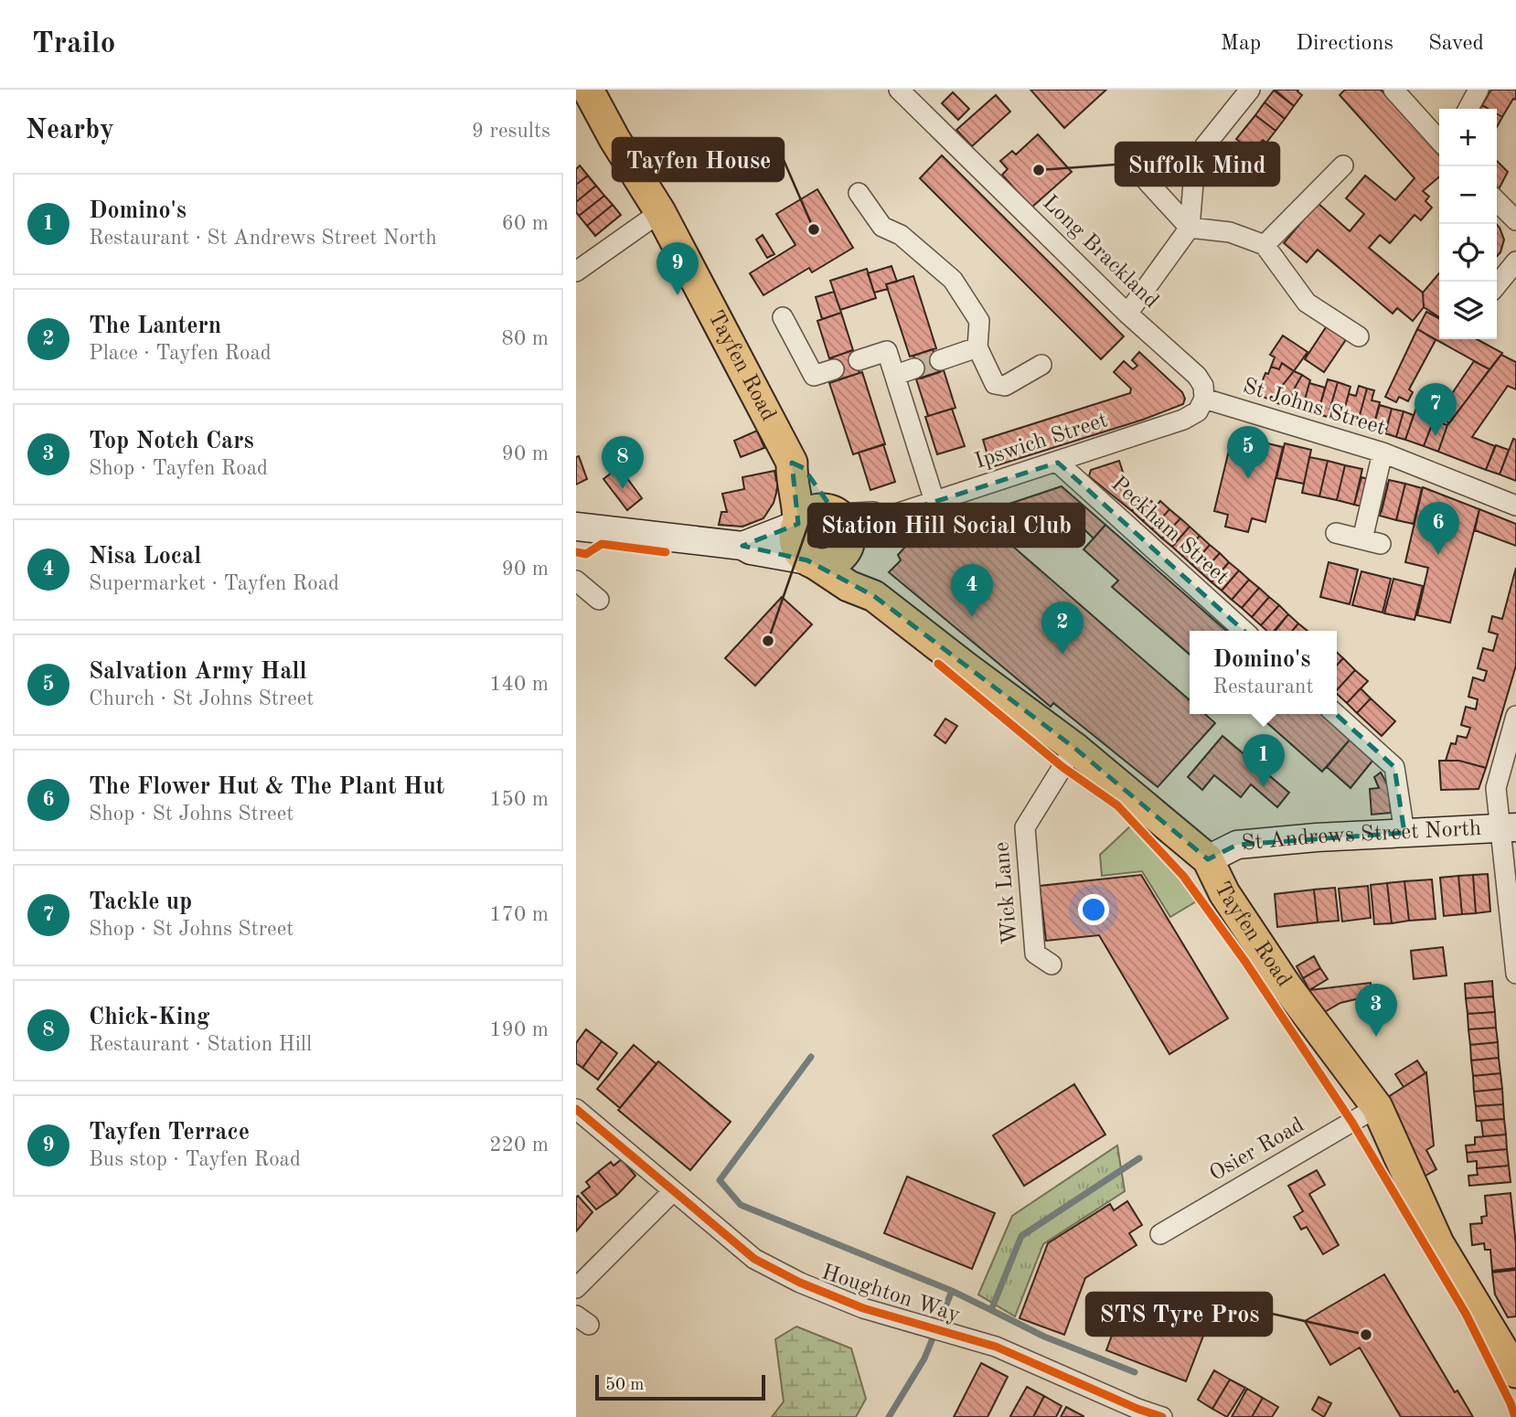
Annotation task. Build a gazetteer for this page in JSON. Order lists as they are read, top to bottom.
{
  "streets": {
    "main road": ["Tayfen Road"],
    "street": [
      "Long Brackland",
      "St Johns Street",
      "Ipswich Street",
      "Peckham Street",
      "St Andrews Street North",
      "Wick Lane",
      "Osier Road",
      "Houghton Way"
    ]
  },
  "crossings": [
    ["Long Brackland", "St Johns Street"],
    ["Long Brackland", "Ipswich Street"],
    ["Tayfen Road", "Ipswich Street"],
    ["Tayfen Road", "St Andrews Street North"],
    ["Tayfen Road", "Wick Lane"],
    ["Tayfen Road", "Osier Road"],
    ["St Johns Street", "Ipswich Street"],
    ["Ipswich Street", "Peckham Street"]
  ],
  "places": [
    "Suffolk Mind",
    "Tayfen House",
    "Station Hill Social Club",
    "STS Tyre Pros"
  ],
  "scale_bar": "50 m",
  "page": {
    "header": "Trailo",
    "nav": ["Map", "Directions", "Saved"],
    "heading": ["Nearby", "9 results"],
    "map_buttons": ["+", "−"],
    "list": [
      {
        "mark": "1",
        "name": "Domino's",
        "note": "Restaurant · St Andrews Street North",
        "value": "60 m"
      },
      {
        "mark": "2",
        "name": "The Lantern",
        "note": "Place · Tayfen Road",
        "value": "80 m"
      },
      {
        "mark": "3",
        "name": "Top Notch Cars",
        "note": "Shop · Tayfen Road",
        "value": "90 m"
      },
      {
        "mark": "4",
        "name": "Nisa Local",
        "note": "Supermarket · Tayfen Road",
        "value": "90 m"
      },
      {
        "mark": "5",
        "name": "Salvation Army Hall",
        "note": "Church · St Johns Street",
        "value": "140 m"
      },
      {
        "mark": "6",
        "name": "The Flower Hut & The Plant Hut",
        "note": "Shop · St Johns Street",
        "value": "150 m"
      },
      {
        "mark": "7",
        "name": "Tackle up",
        "note": "Shop · St Johns Street",
        "value": "170 m"
      },
      {
        "mark": "8",
        "name": "Chick-King",
        "note": "Restaurant · Station Hill",
        "value": "190 m"
      },
      {
        "mark": "9",
        "name": "Tayfen Terrace",
        "note": "Bus stop · Tayfen Road",
        "value": "220 m"
      }
    ],
    "pins": [
      "9",
      "7",
      "5",
      "8",
      "6",
      "4",
      "2",
      "1",
      "3"
    ],
    "popup": ["Domino's", "Restaurant"],
    "scale": "50 m"
  }
}
